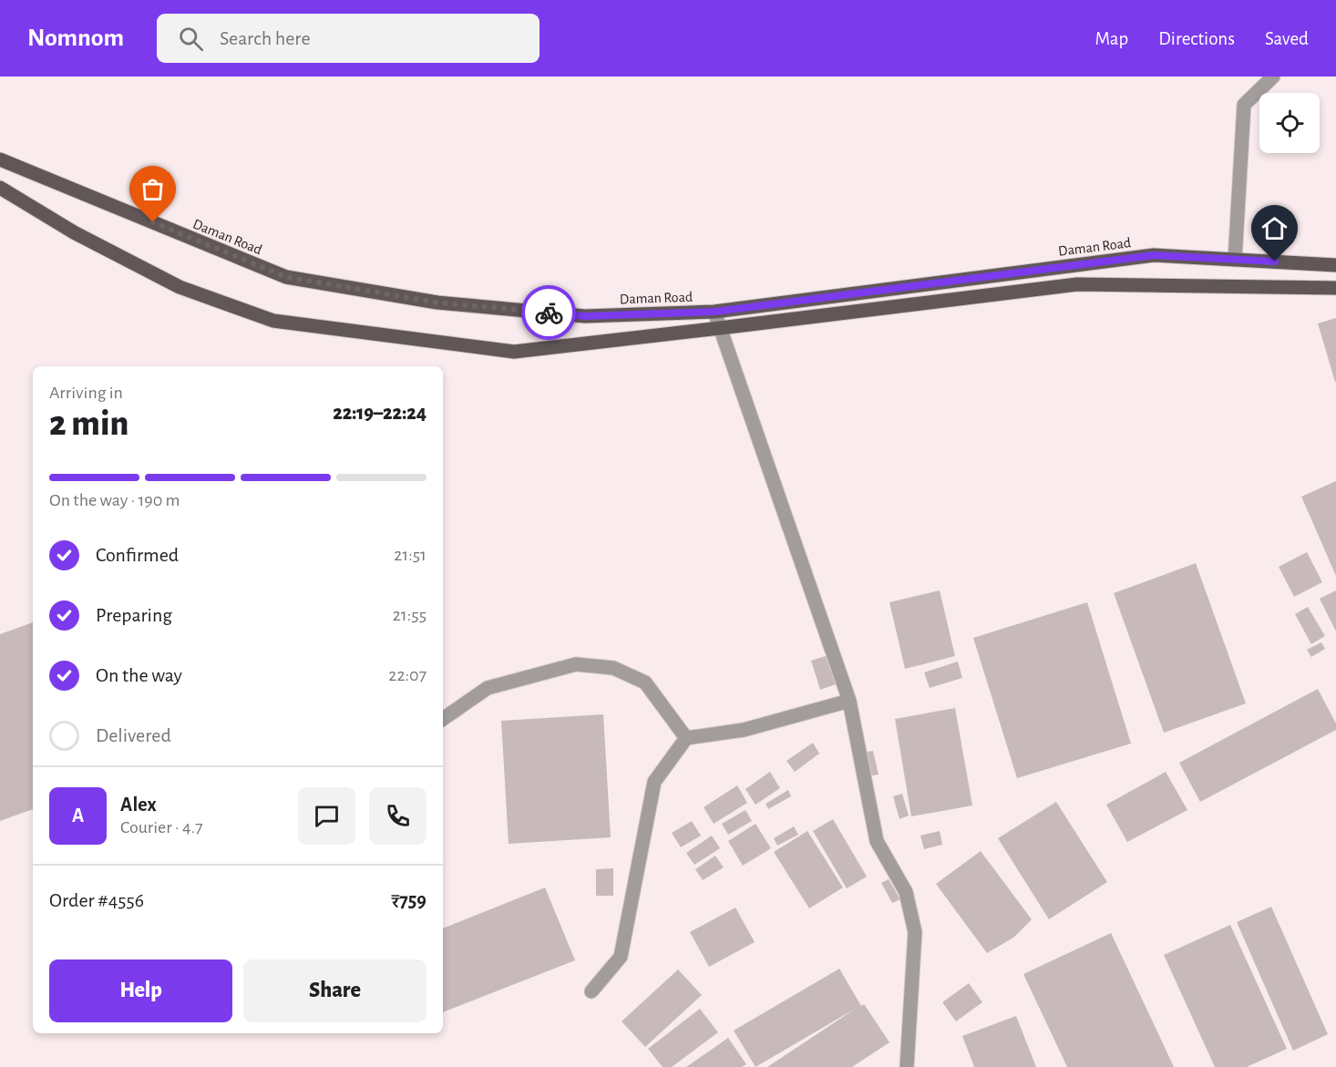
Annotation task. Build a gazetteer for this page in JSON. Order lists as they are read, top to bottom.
{
  "streets": {
    "main road": ["Daman Road"]
  },
  "page": {
    "header": "Nomnom",
    "search": "Search here",
    "nav": ["Map", "Directions", "Saved"],
    "heading": ["2 min", "Arriving in", "22:19–22:24"],
    "panel": [
      "Alex",
      "Courier · 4.7",
      "Order #4556",
      "₹759"
    ],
    "bar": "On the way · 190 m",
    "list": [
      ["Confirmed", "21:51"],
      ["Preparing", "21:55"],
      ["On the way", "22:07"],
      "Delivered"
    ],
    "round": "A",
    "buttons": ["Help", "Share"]
  }
}
